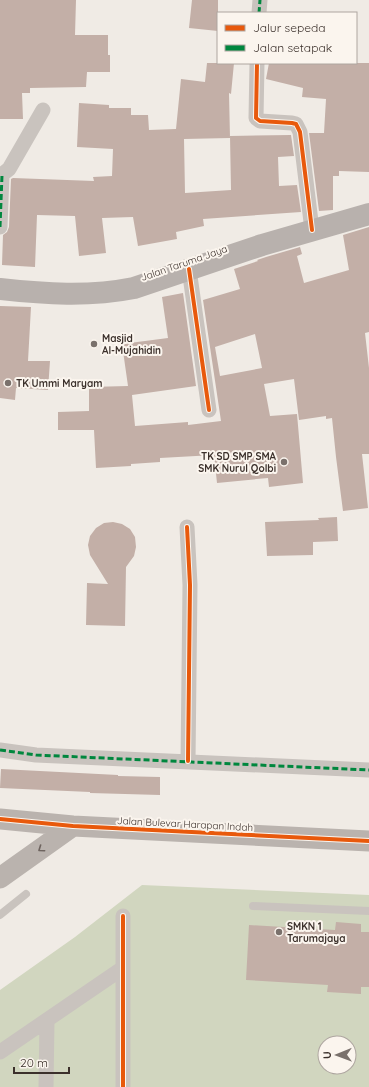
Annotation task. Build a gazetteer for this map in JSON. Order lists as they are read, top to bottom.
{
  "streets": {
    "main road": ["Jalan Taruma Jaya"],
    "street": ["Jalan Bulevar Harapan Indah"]
  },
  "places": [
    "Masjid Al-Mujahidin",
    "TK Ummi Maryam",
    "TK SD SMP SMA SMK Nurul Qolbi",
    "SMKN 1 Tarumajaya"
  ],
  "legend": ["Jalur sepeda", "Jalan setapak"],
  "scale_bar": "20 m",
  "north": "left"
}
